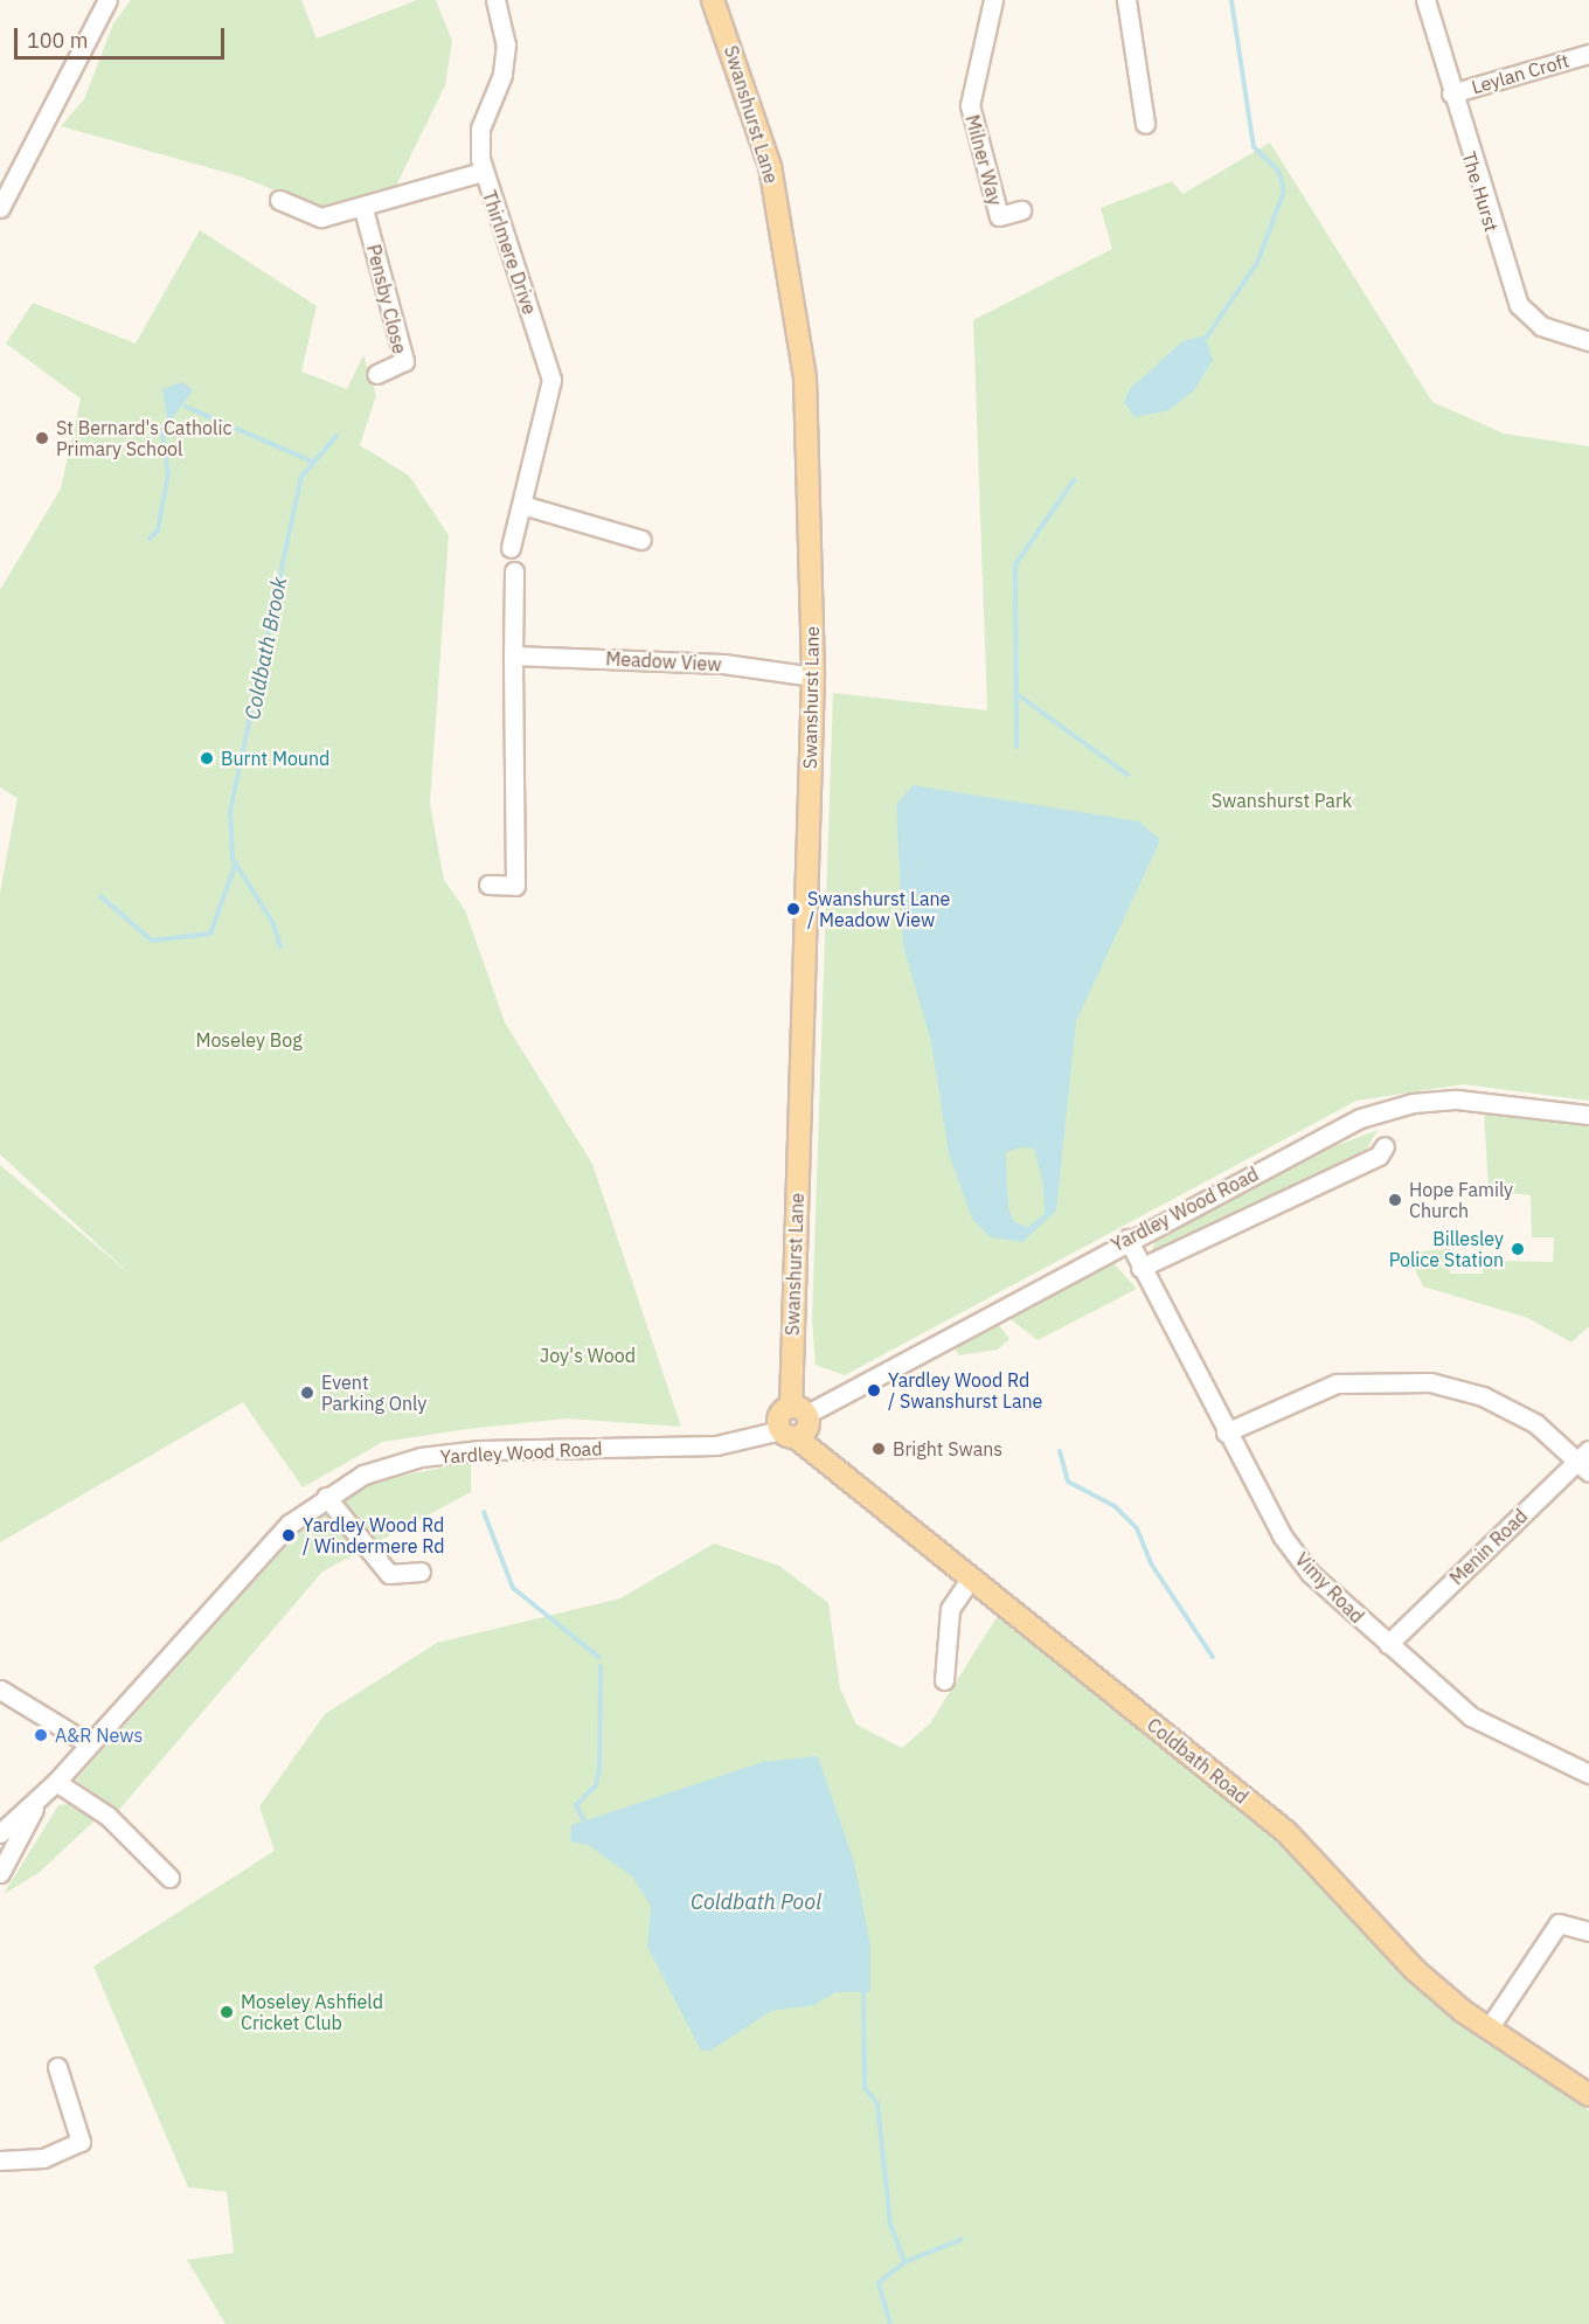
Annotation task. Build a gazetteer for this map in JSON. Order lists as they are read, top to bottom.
{
  "streets": {
    "main road": ["Swanshurst Lane", "Coldbath Road"],
    "street": [
      "Leylan Croft",
      "Milner Way",
      "The Hurst",
      "Thirlmere Drive",
      "Pensby Close",
      "Meadow View",
      "Yardley Wood Road",
      "Menin Road",
      "Vimy Road"
    ]
  },
  "crossings": [
    ["Leylan Croft", "The Hurst"],
    ["Swanshurst Lane", "Meadow View"],
    ["Swanshurst Lane", "Yardley Wood Road"],
    ["Yardley Wood Road", "Vimy Road"],
    ["Yardley Wood Road", "Coldbath Road"],
    ["Menin Road", "Vimy Road"]
  ],
  "water": ["Coldbath Brook", "Coldbath Pool"],
  "parks": ["Swanshurst Park", "Moseley Bog", "Joy's Wood"],
  "places": [
    "St Bernard's Catholic Primary School",
    "Burnt Mound",
    "Swanshurst Lane / Meadow View",
    "Hope Family Church",
    "Billesley Police Station",
    "Yardley Wood Rd / Swanshurst Lane",
    "Event Parking Only",
    "Bright Swans",
    "Yardley Wood Rd / Windermere Rd",
    "A&R News",
    "Moseley Ashfield Cricket Club"
  ],
  "scale_bar": "100 m"
}
